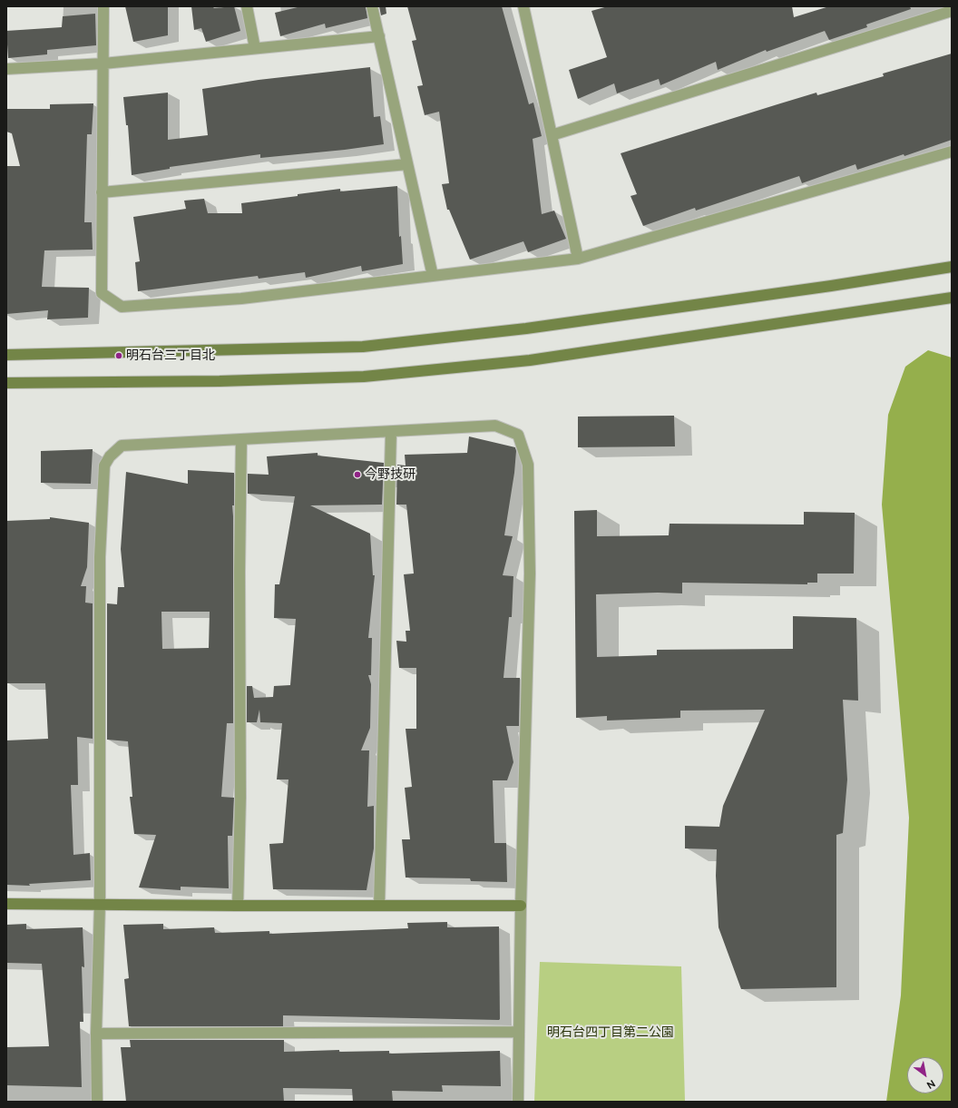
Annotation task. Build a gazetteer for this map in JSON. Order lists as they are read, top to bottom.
{
  "parks": ["明石台四丁目第二公園"],
  "places": ["明石台三丁目北", "今野技研"],
  "north": "bottom right"
}
